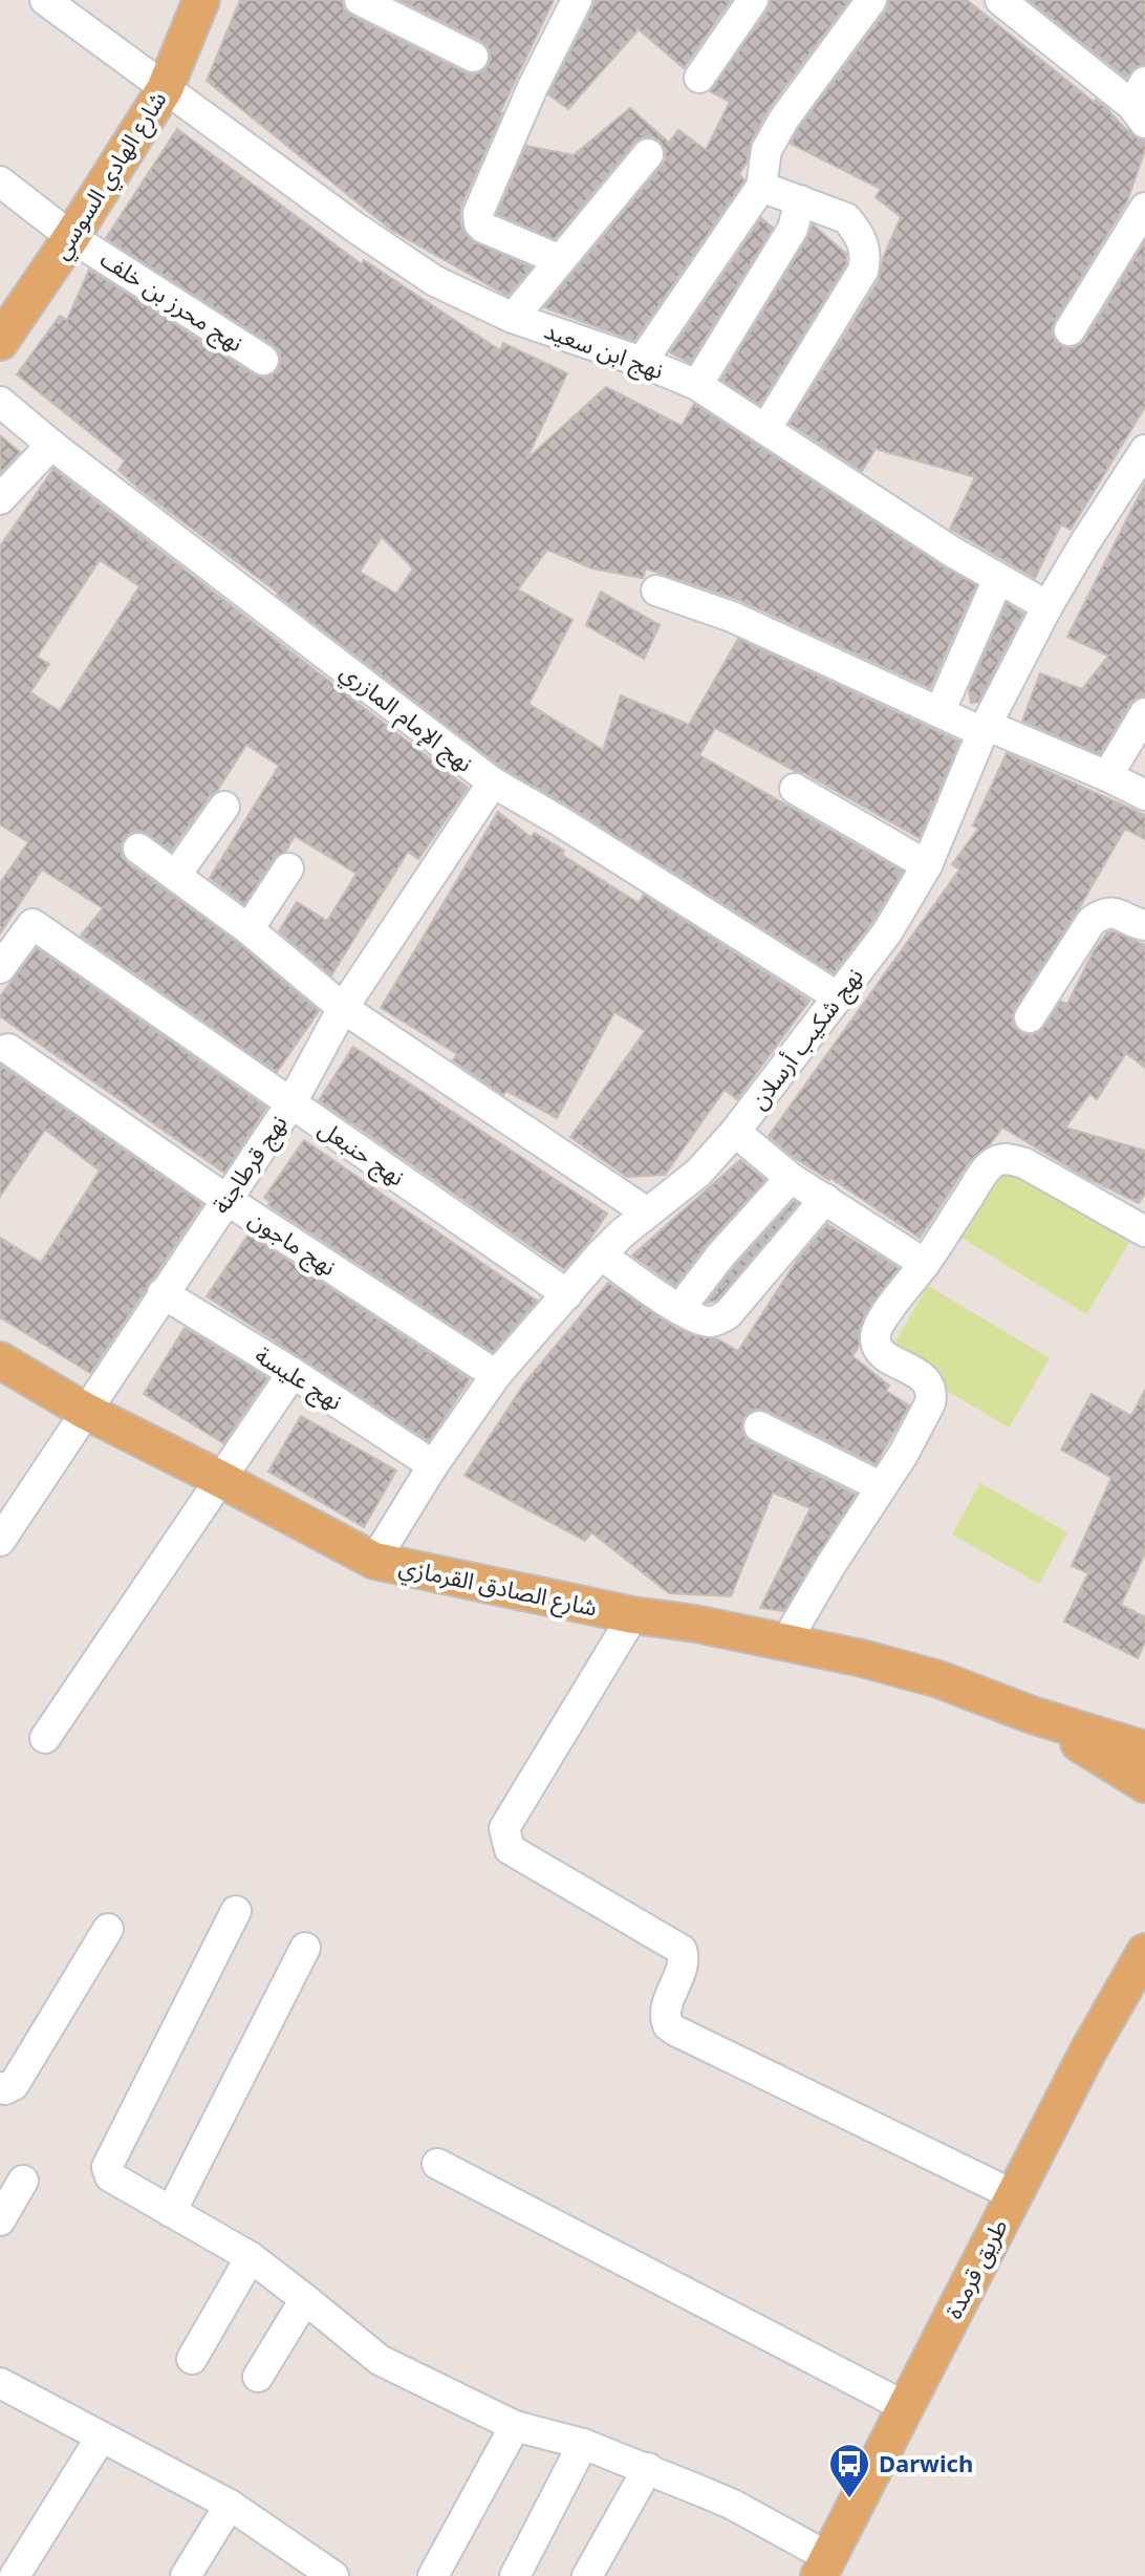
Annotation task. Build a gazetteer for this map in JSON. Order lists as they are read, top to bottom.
{
  "streets": {
    "main road": ["شارع الهادي السوسي", "شارع الصادق القرمازي", "طريق قرمدة"],
    "street": [
      "نهج محرز بن خلف",
      "نهج ابن سعيد",
      "نهج الإمام المازري",
      "نهج شكيب أرسلان",
      "نهج حنبعل",
      "نهج قرطاجنة",
      "نهج ماجون",
      "نهج عليسة"
    ]
  },
  "crossings": [
    ["شارع الهادي السوسي", "نهج محرز بن خلف"],
    ["شارع الهادي السوسي", "نهج ابن سعيد"],
    ["نهج ابن سعيد", "نهج شكيب أرسلان"],
    ["نهج الإمام المازري", "نهج شكيب أرسلان"],
    ["نهج الإمام المازري", "نهج قرطاجنة"],
    ["نهج شكيب أرسلان", "نهج حنبعل"],
    ["نهج شكيب أرسلان", "نهج ماجون"],
    ["نهج شكيب أرسلان", "نهج عليسة"],
    ["نهج شكيب أرسلان", "شارع الصادق القرمازي"],
    ["نهج حنبعل", "نهج قرطاجنة"],
    ["نهج قرطاجنة", "نهج ماجون"],
    ["نهج قرطاجنة", "نهج عليسة"],
    ["نهج قرطاجنة", "شارع الصادق القرمازي"]
  ],
  "places": {
    "bus stop": ["Darwich"]
  }
}
